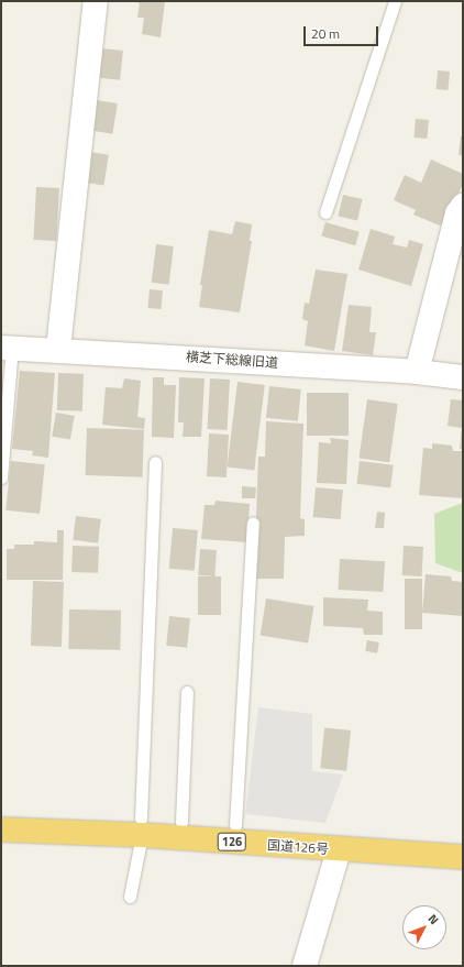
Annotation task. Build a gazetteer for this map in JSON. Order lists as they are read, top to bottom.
{
  "streets": {
    "highway": ["126", "国道126号"],
    "street": ["横芝下総線旧道"]
  },
  "scale_bar": "20 m",
  "north": "top right"
}
